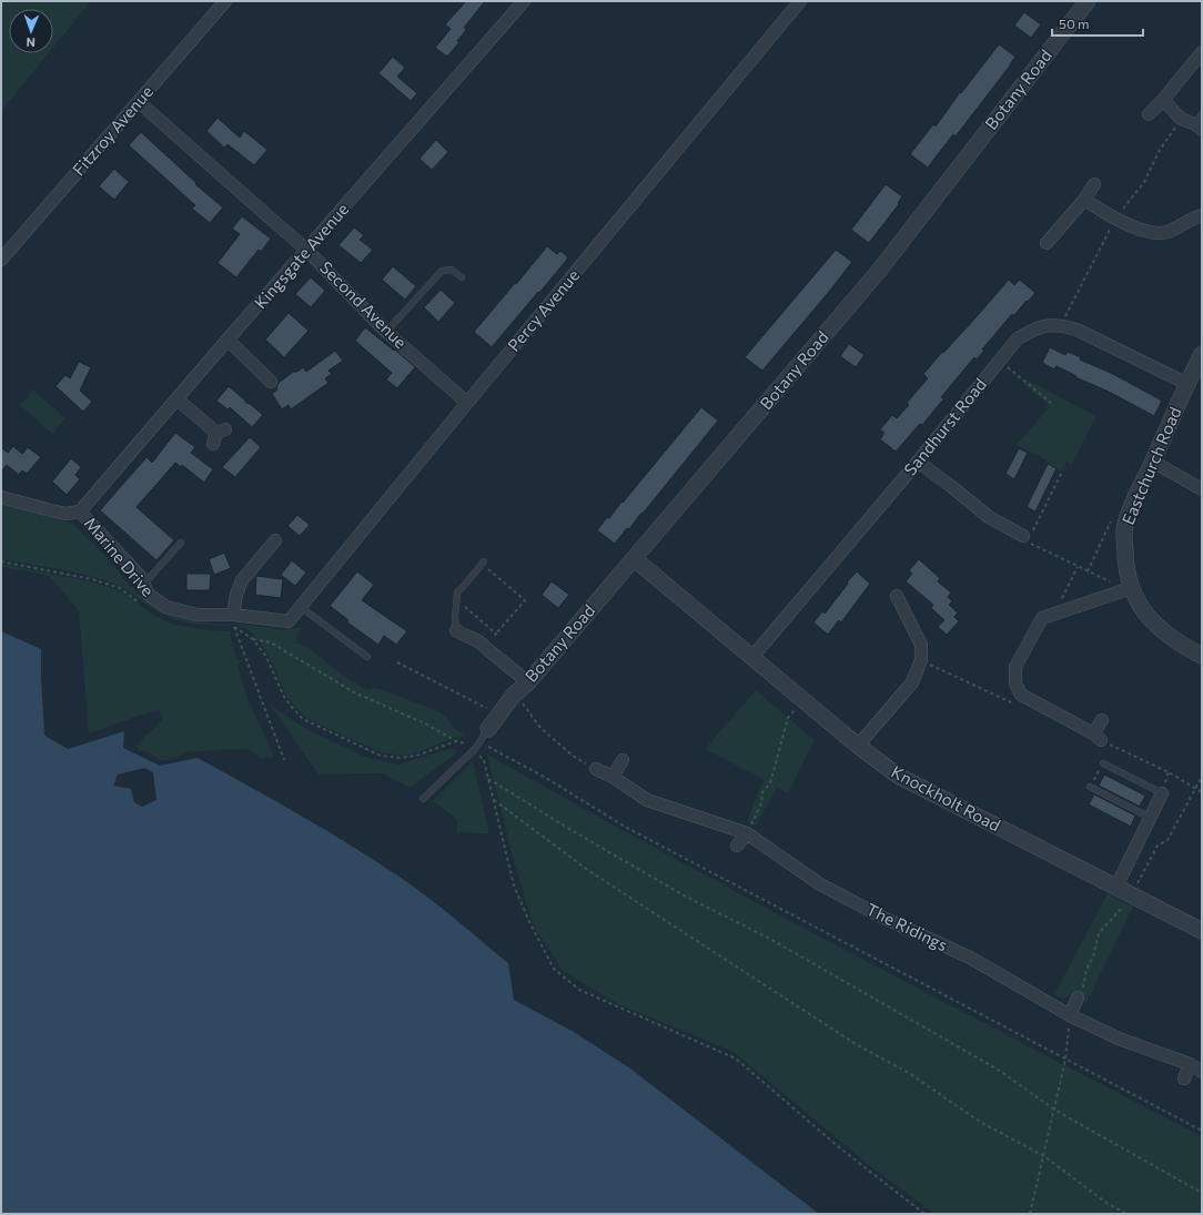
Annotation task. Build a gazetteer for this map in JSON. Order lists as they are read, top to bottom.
{
  "streets": {
    "street": [
      "Botany Road",
      "Fitzroy Avenue",
      "Kingsgate Avenue",
      "Second Avenue",
      "Percy Avenue",
      "Sandhurst Road",
      "Eastchurch Road",
      "Marine Drive",
      "Knockholt Road",
      "The Ridings"
    ]
  },
  "crossings": [
    ["Botany Road", "Knockholt Road"],
    ["Fitzroy Avenue", "Second Avenue"],
    ["Kingsgate Avenue", "Second Avenue"],
    ["Kingsgate Avenue", "Marine Drive"],
    ["Second Avenue", "Percy Avenue"],
    ["Percy Avenue", "Marine Drive"],
    ["Sandhurst Road", "Eastchurch Road"],
    ["Sandhurst Road", "Knockholt Road"]
  ],
  "scale_bar": "50 m",
  "north": "bottom"
}
